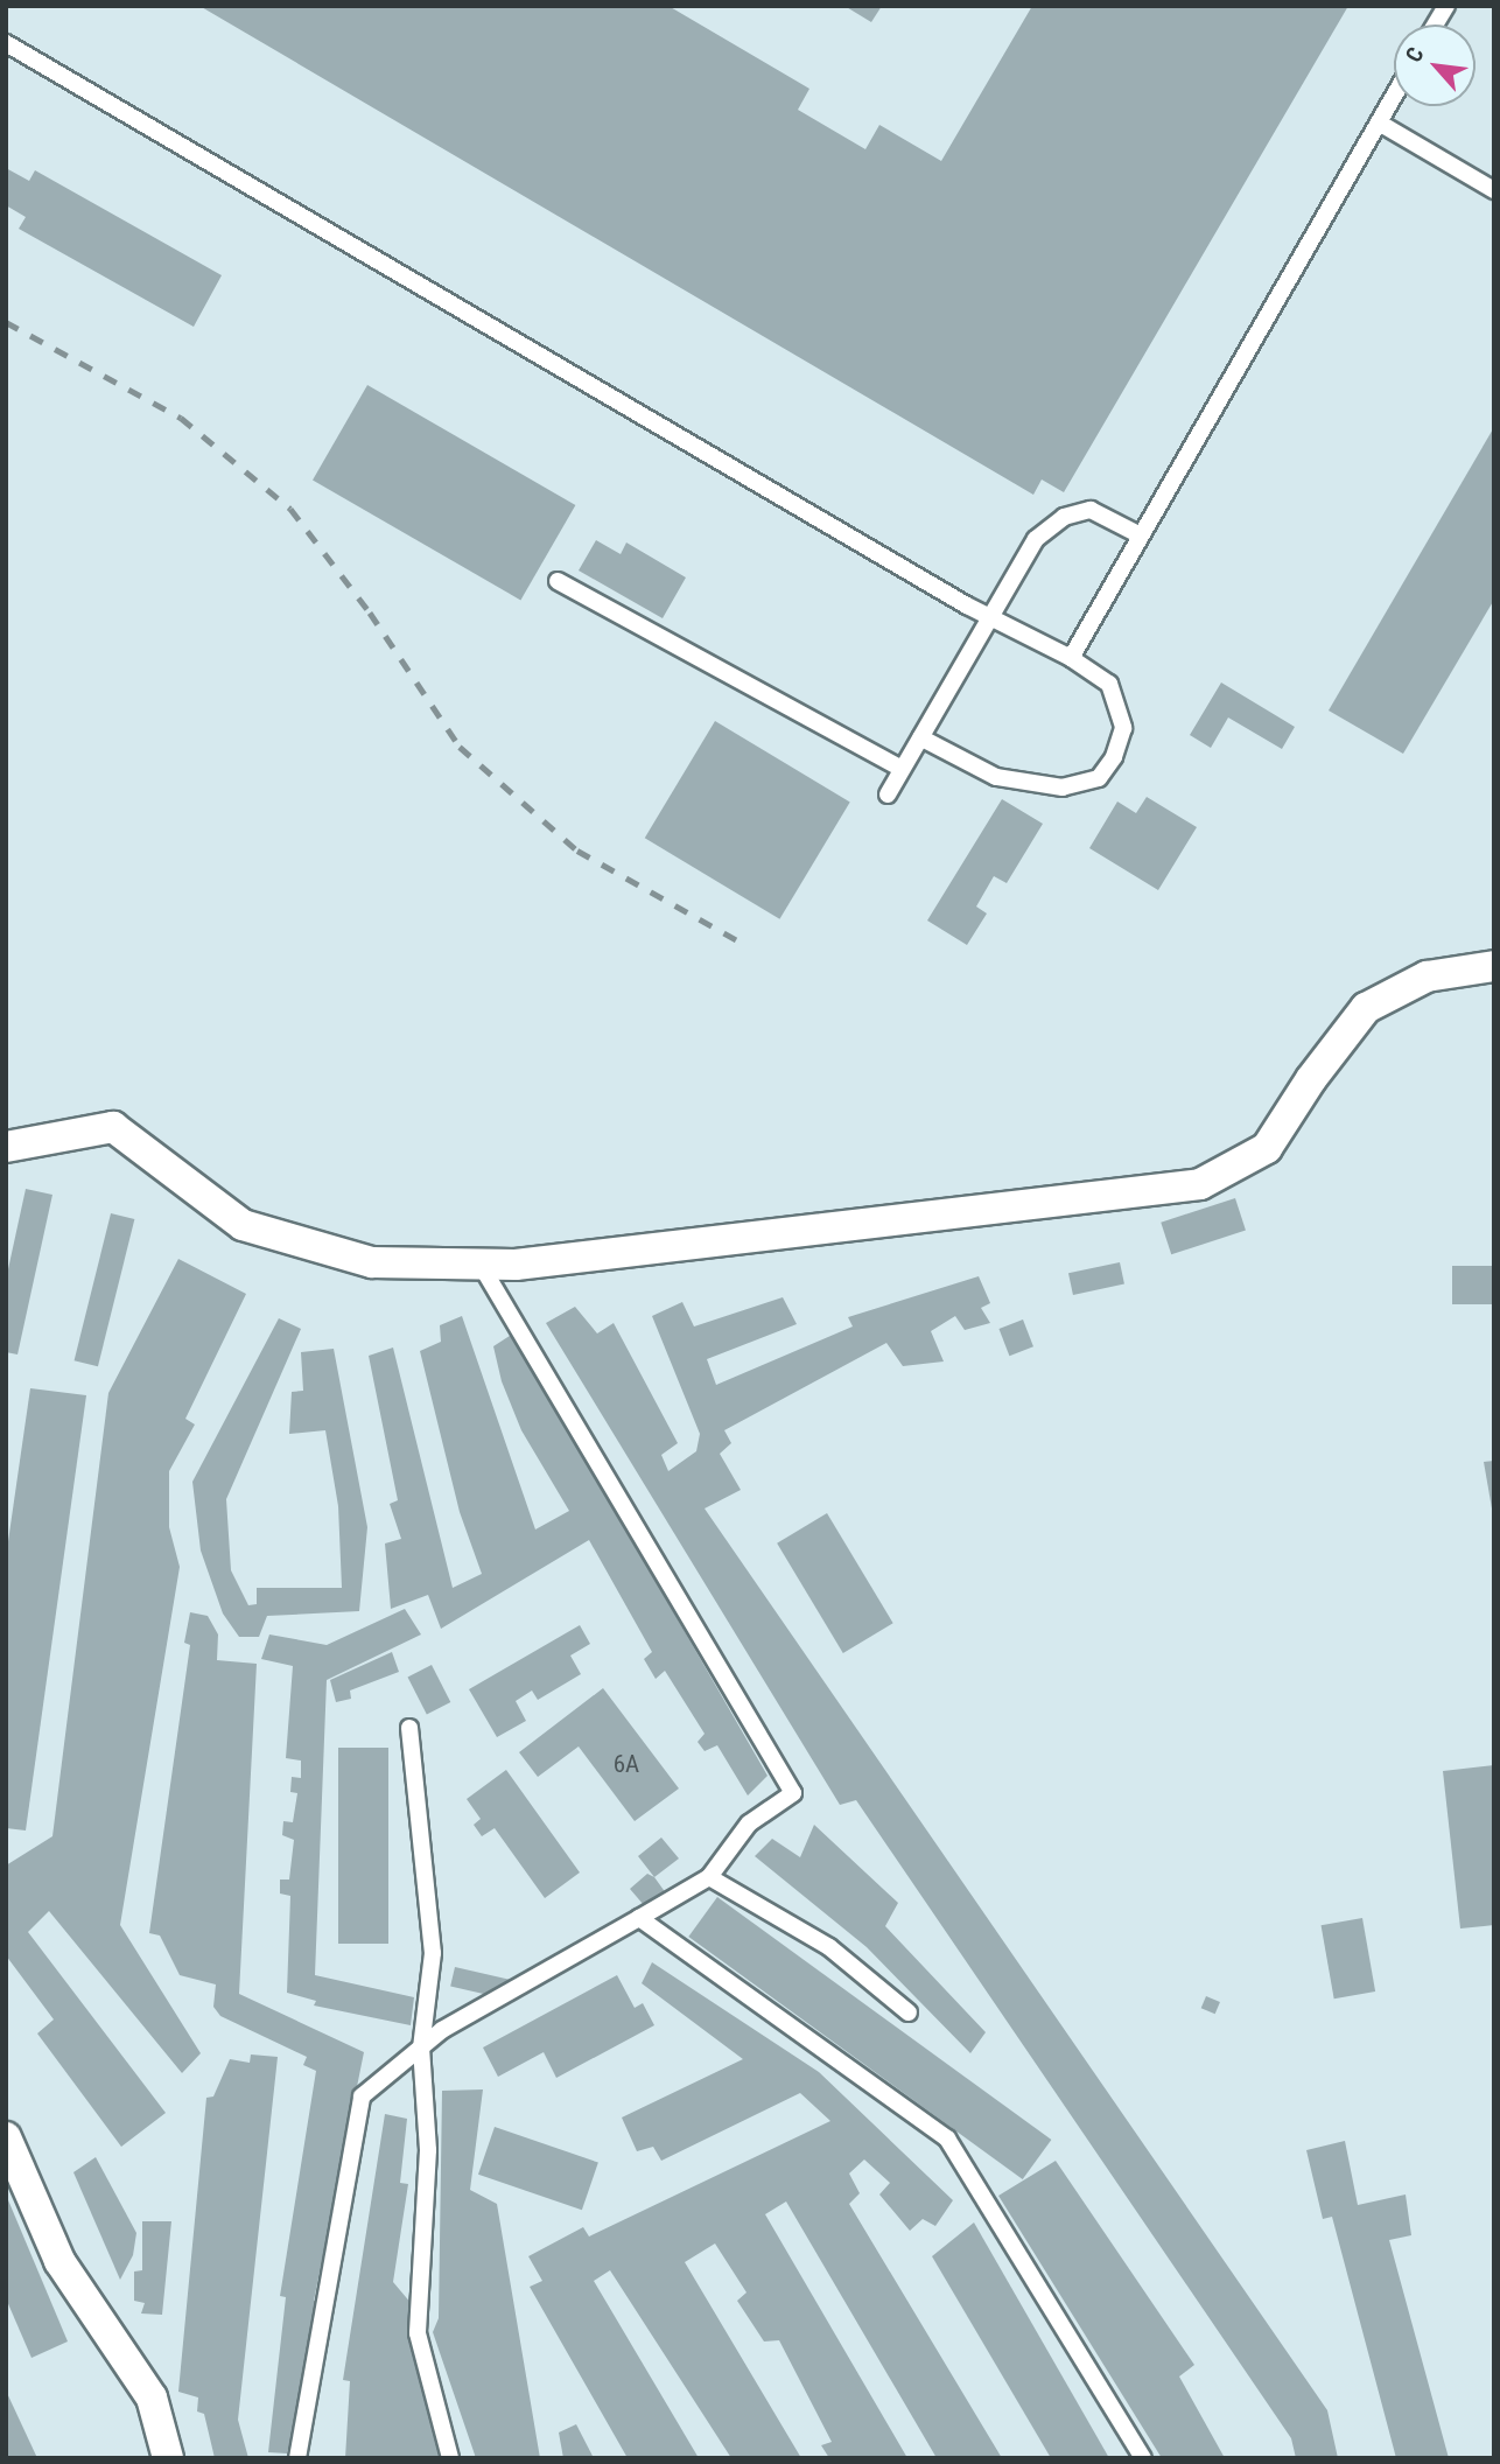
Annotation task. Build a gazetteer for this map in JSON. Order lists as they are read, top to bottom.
{
  "house_numbers": ["6А"],
  "north": "top left"
}
